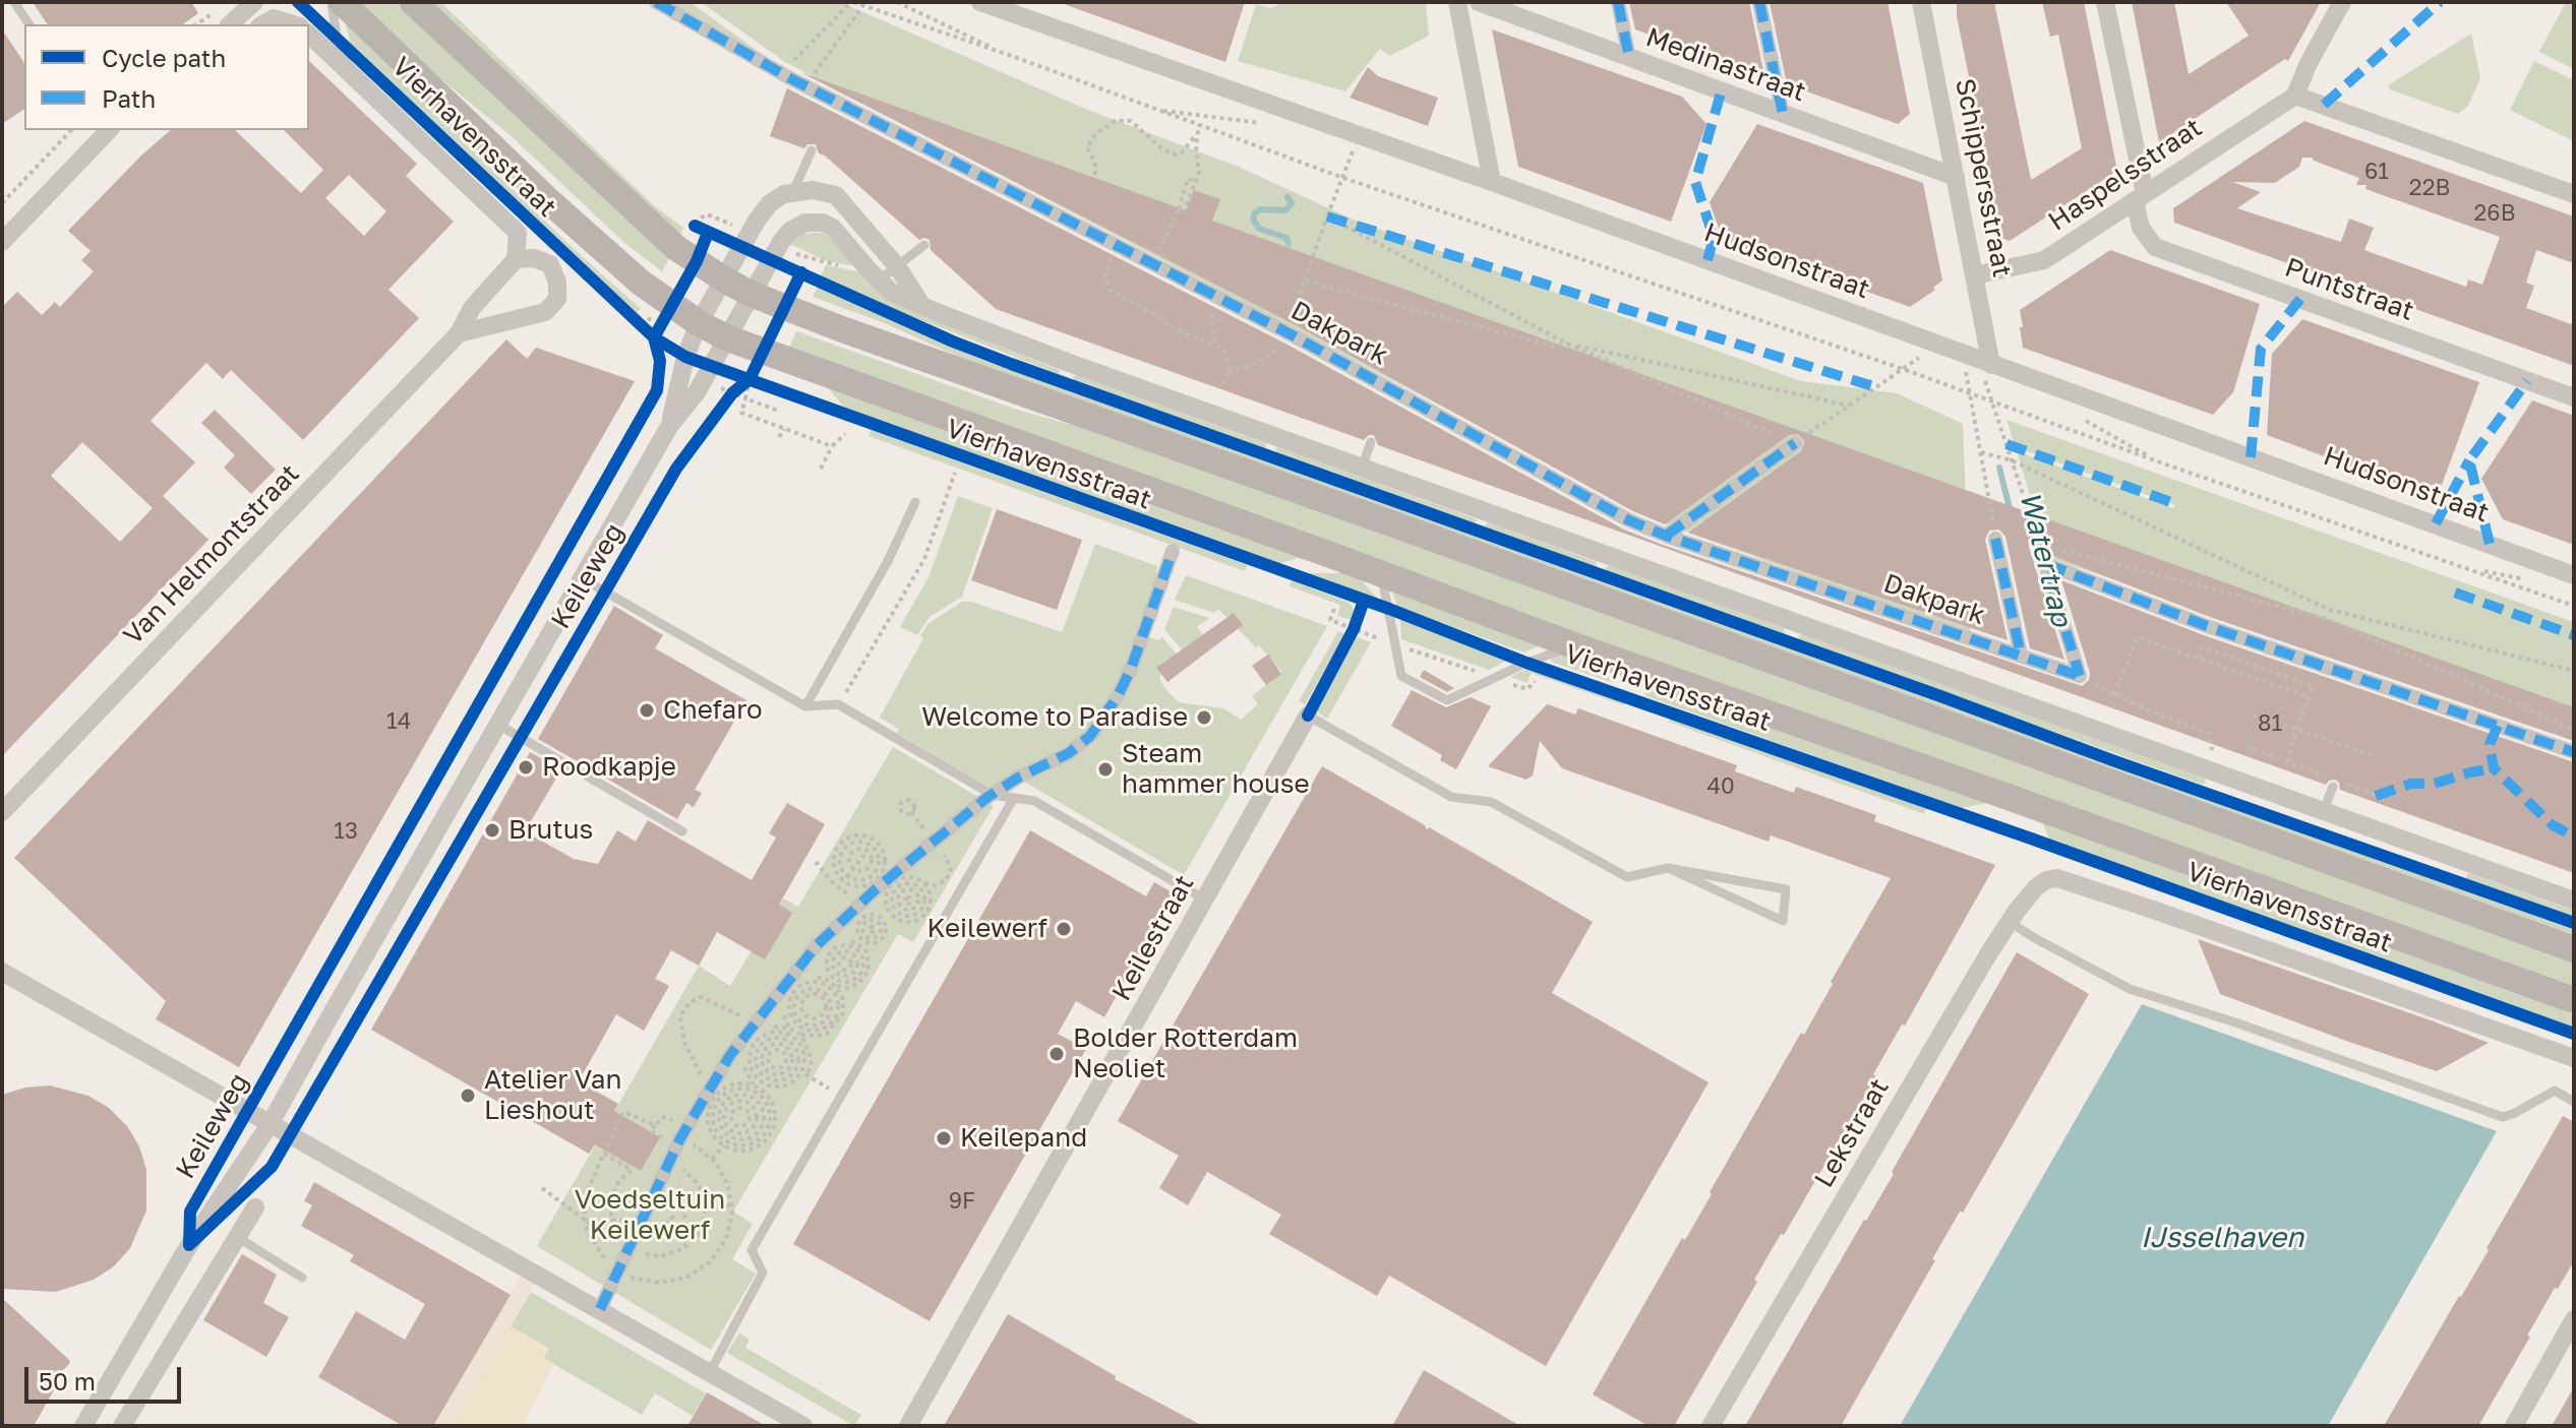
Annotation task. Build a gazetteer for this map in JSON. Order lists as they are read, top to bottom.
{
  "streets": {
    "main road": ["Vierhavensstraat"],
    "street": [
      "Medinastraat",
      "Haspelsstraat",
      "Schippersstraat",
      "Hudsonstraat",
      "Puntstraat",
      "Dakpark",
      "Van Helmontstraat",
      "Keileweg",
      "Keilestraat",
      "Lekstraat"
    ]
  },
  "crossings": [
    ["Medinastraat", "Schippersstraat"],
    ["Vierhavensstraat", "Van Helmontstraat"],
    ["Vierhavensstraat", "Keileweg"],
    ["Vierhavensstraat", "Lekstraat"],
    ["Haspelsstraat", "Schippersstraat"],
    ["Haspelsstraat", "Puntstraat"],
    ["Schippersstraat", "Hudsonstraat"]
  ],
  "water": ["Watertrap", "IJsselhaven"],
  "parks": ["Voedseltuin Keilewerf"],
  "places": [
    "Chefaro",
    "Welcome to Paradise",
    "Roodkapje",
    "Steam hammer house",
    "Brutus",
    "Keilewerf",
    "Bolder Rotterdam Neoliet",
    "Atelier Van Lieshout",
    "Keilepand"
  ],
  "house_numbers": [
    "61",
    "22B",
    "26B",
    "14",
    "81",
    "40",
    "13",
    "9F"
  ],
  "legend": ["Cycle path", "Path"],
  "scale_bar": "50 m"
}
